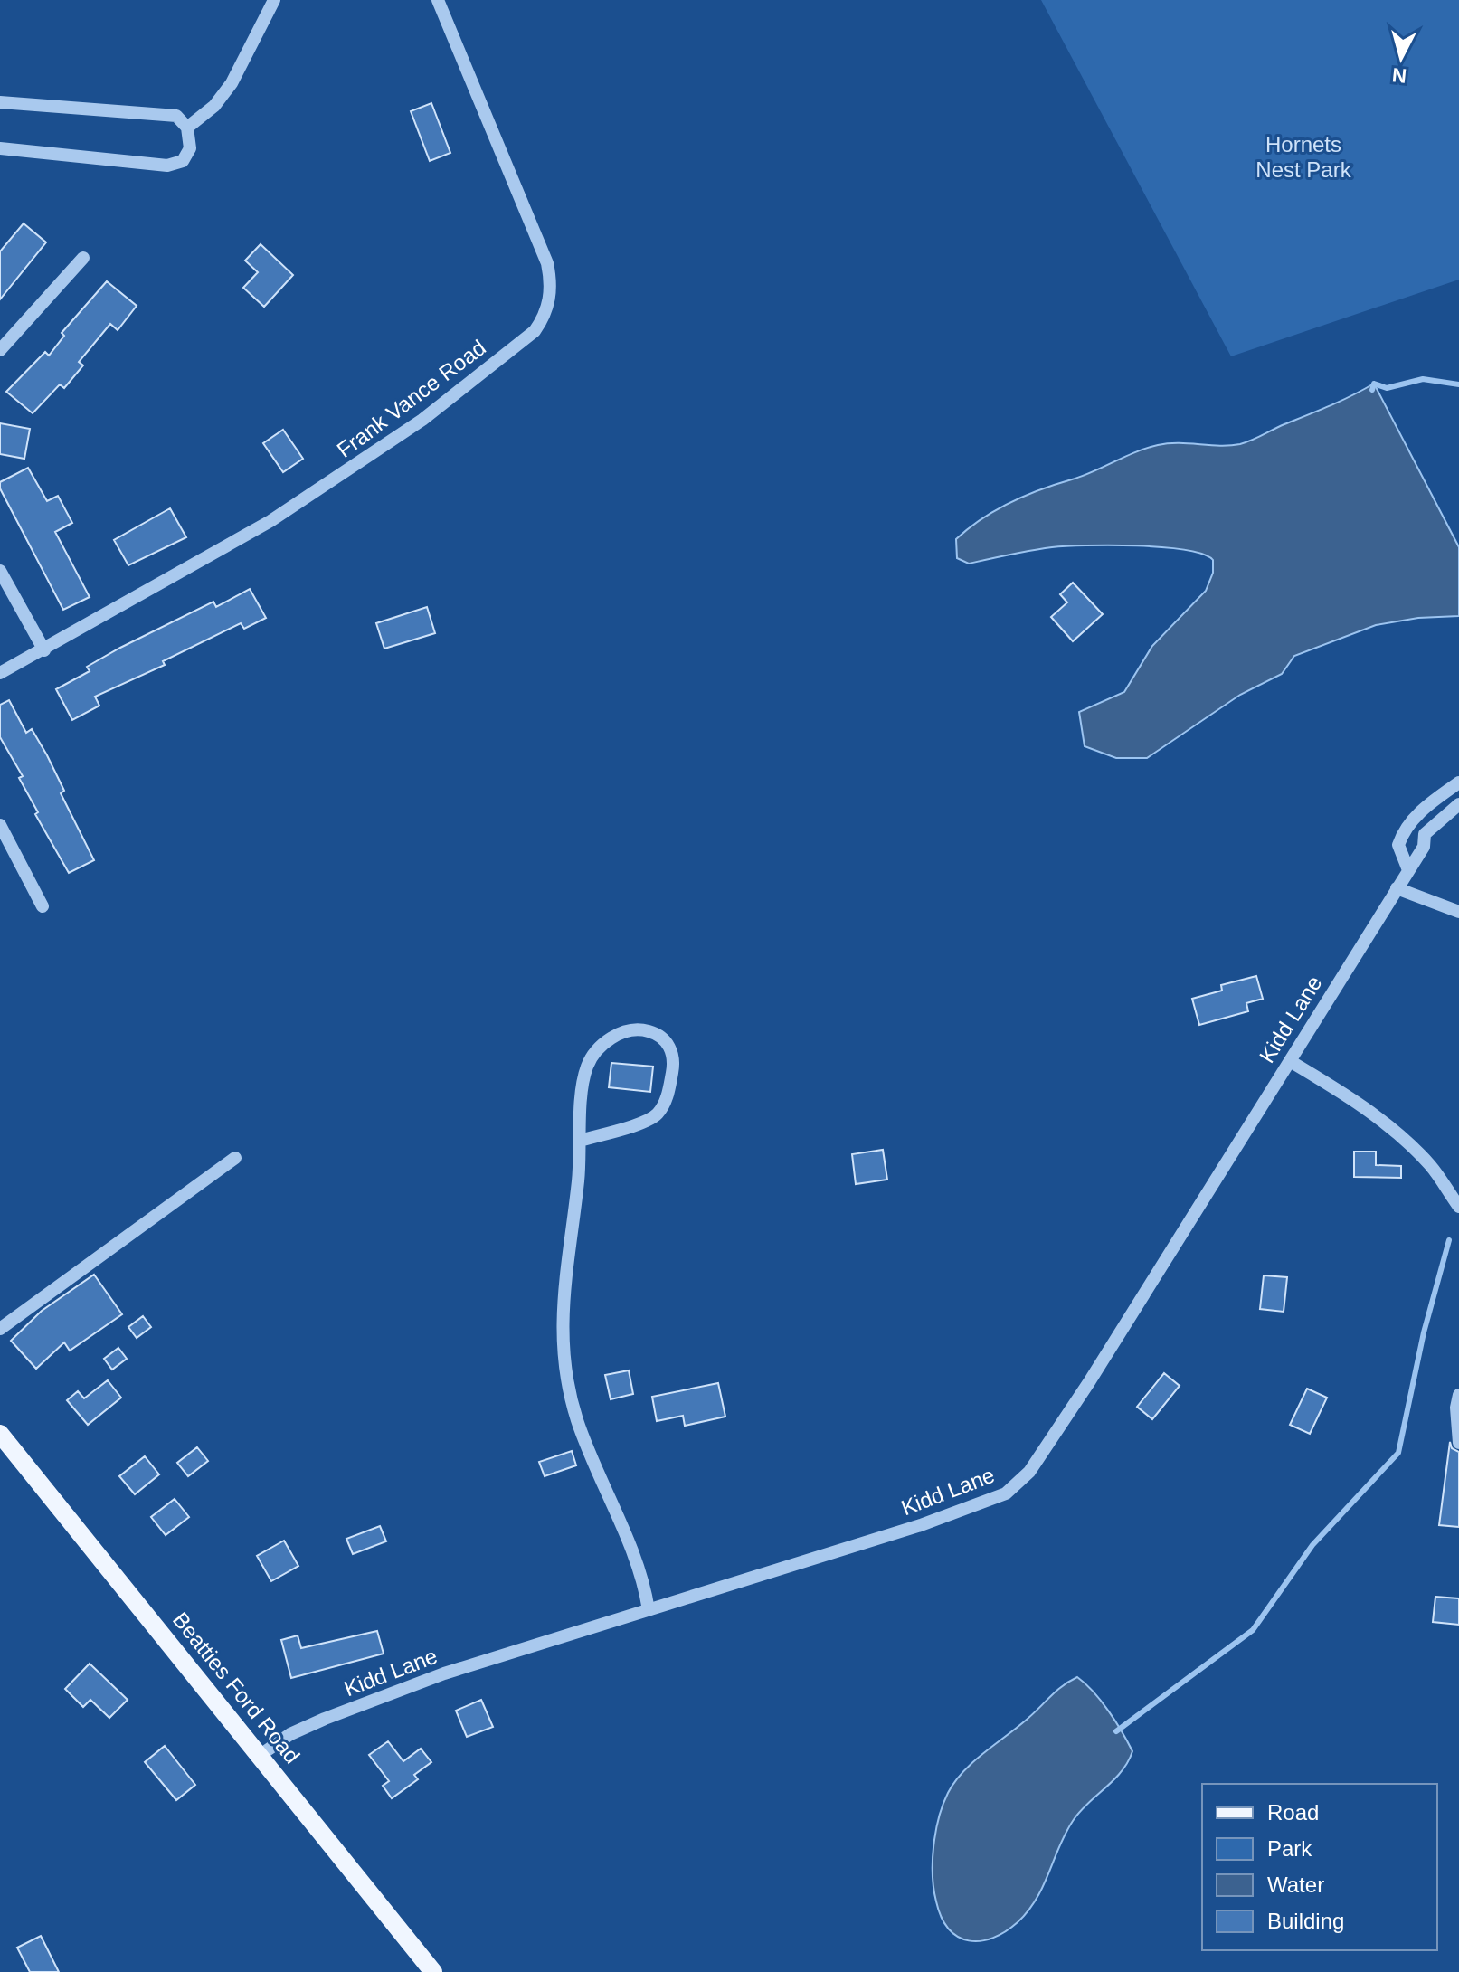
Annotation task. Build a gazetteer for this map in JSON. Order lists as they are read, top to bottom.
{
  "streets": {
    "main road": ["Beatties Ford Road"],
    "street": ["Frank Vance Road", "Kidd Lane"]
  },
  "crossings": [
    ["Kidd Lane", "Beatties Ford Road"]
  ],
  "parks": ["Hornets Nest Park"],
  "legend": [
    "Road",
    "Park",
    "Water",
    "Building"
  ],
  "north": "bottom"
}
